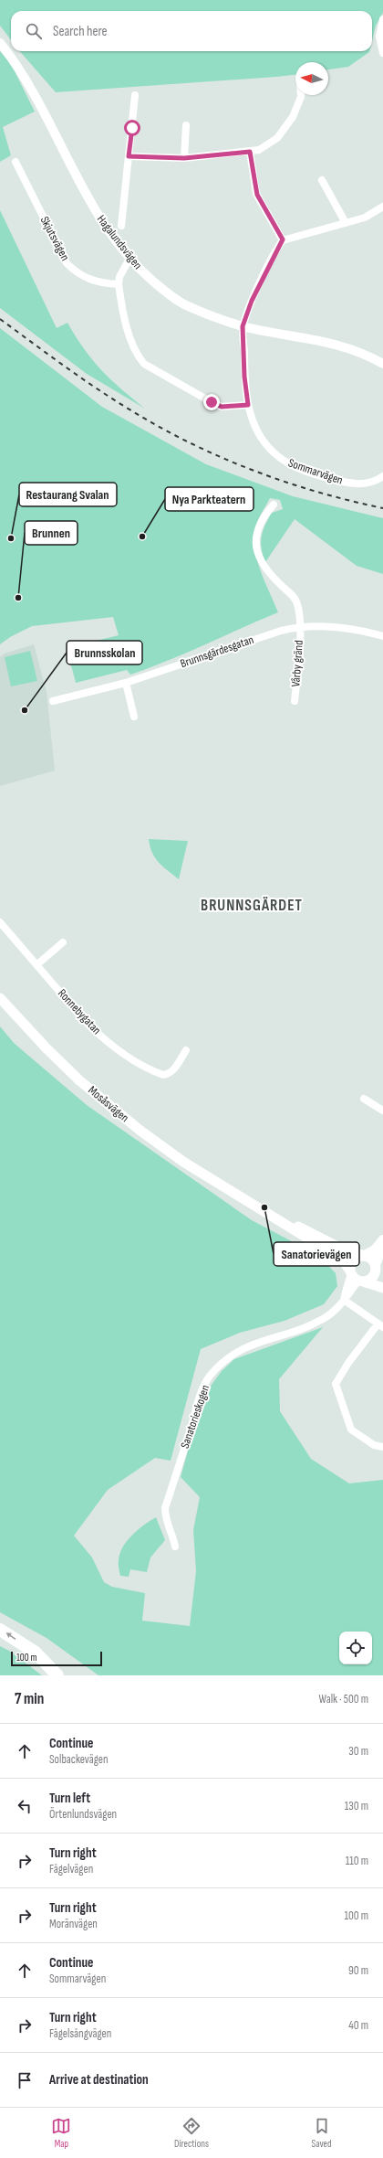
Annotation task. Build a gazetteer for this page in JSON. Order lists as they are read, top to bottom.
{
  "streets": {
    "main road": ["Mosåsvägen"],
    "street": [
      "Skjutsvägen",
      "Hagalundsvägen",
      "Sommarvägen",
      "Brunnsgärdesgatan",
      "Vårby gränd",
      "Ronnebygatan",
      "Sanatorieskogen"
    ]
  },
  "crossings": [
    ["Hagalundsvägen", "Sommarvägen"],
    ["Brunnsgärdesgatan", "Vårby gränd"],
    ["Mosåsvägen", "Sanatorieskogen"]
  ],
  "districts": ["BRUNNSGÄRDET"],
  "places": [
    "Nya Parkteatern",
    "Restaurang Svalan",
    "Brunnen",
    "Brunnsskolan",
    "Sanatorievägen"
  ],
  "scale_bar": "100 m",
  "north": "left",
  "page": {
    "search": "Search here",
    "scale": "100 m",
    "heading": ["7 min", "Walk · 500 m"],
    "list": [
      ["Continue", "Solbackevägen", "30 m"],
      ["Turn left", "Örtenlundsvägen", "130 m"],
      ["Turn right", "Fågelvägen", "110 m"],
      ["Turn right", "Moränvägen", "100 m"],
      ["Continue", "Sommarvägen", "90 m"],
      ["Turn right", "Fågelsångvägen", "40 m"],
      "Arrive at destination"
    ],
    "nav": ["Map", "Directions", "Saved"]
  }
}
